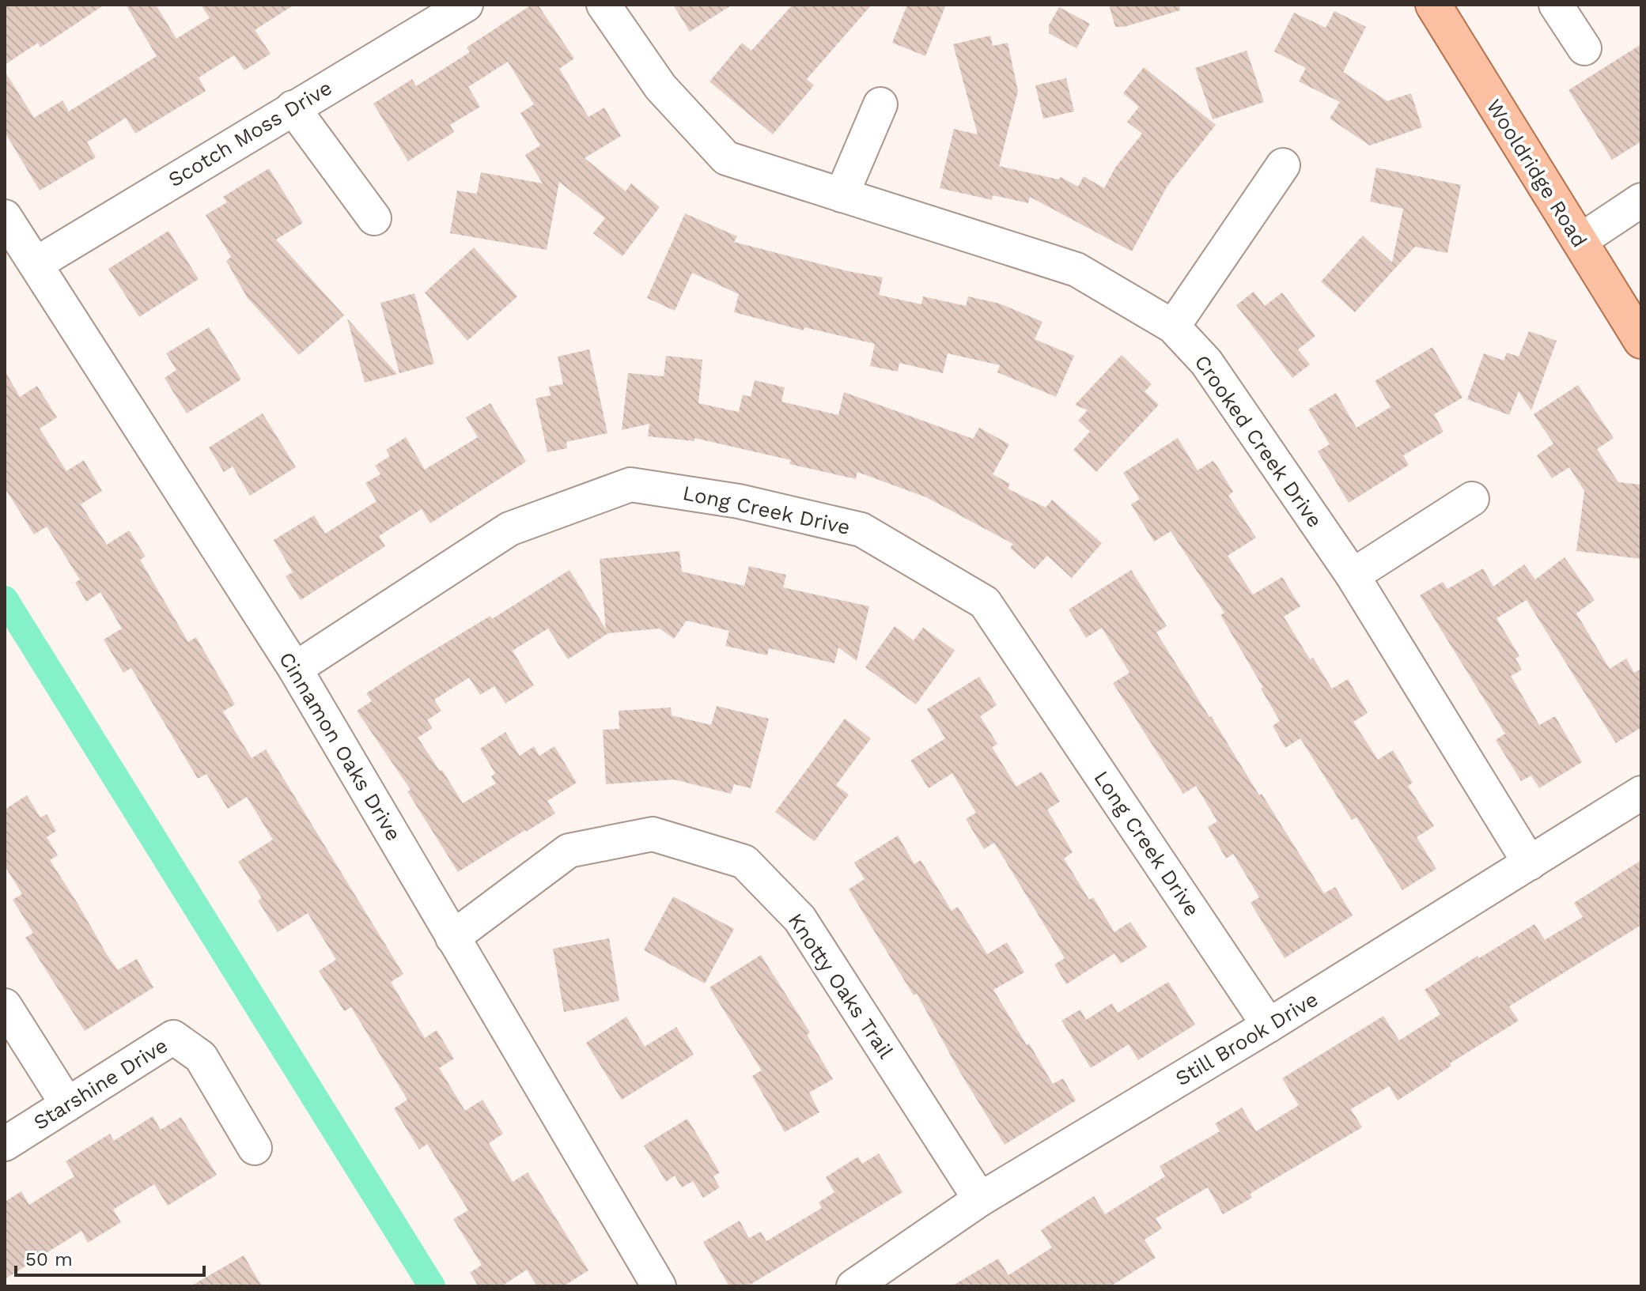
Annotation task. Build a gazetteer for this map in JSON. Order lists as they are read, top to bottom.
{
  "streets": {
    "main road": ["Wooldridge Road"],
    "street": [
      "Scotch Moss Drive",
      "Crooked Creek Drive",
      "Long Creek Drive",
      "Cinnamon Oaks Drive",
      "Knotty Oaks Trail",
      "Still Brook Drive",
      "Starshine Drive"
    ]
  },
  "crossings": [
    ["Scotch Moss Drive", "Cinnamon Oaks Drive"],
    ["Crooked Creek Drive", "Still Brook Drive"],
    ["Long Creek Drive", "Cinnamon Oaks Drive"],
    ["Long Creek Drive", "Still Brook Drive"],
    ["Cinnamon Oaks Drive", "Knotty Oaks Trail"],
    ["Knotty Oaks Trail", "Still Brook Drive"]
  ],
  "scale_bar": "50 m"
}
